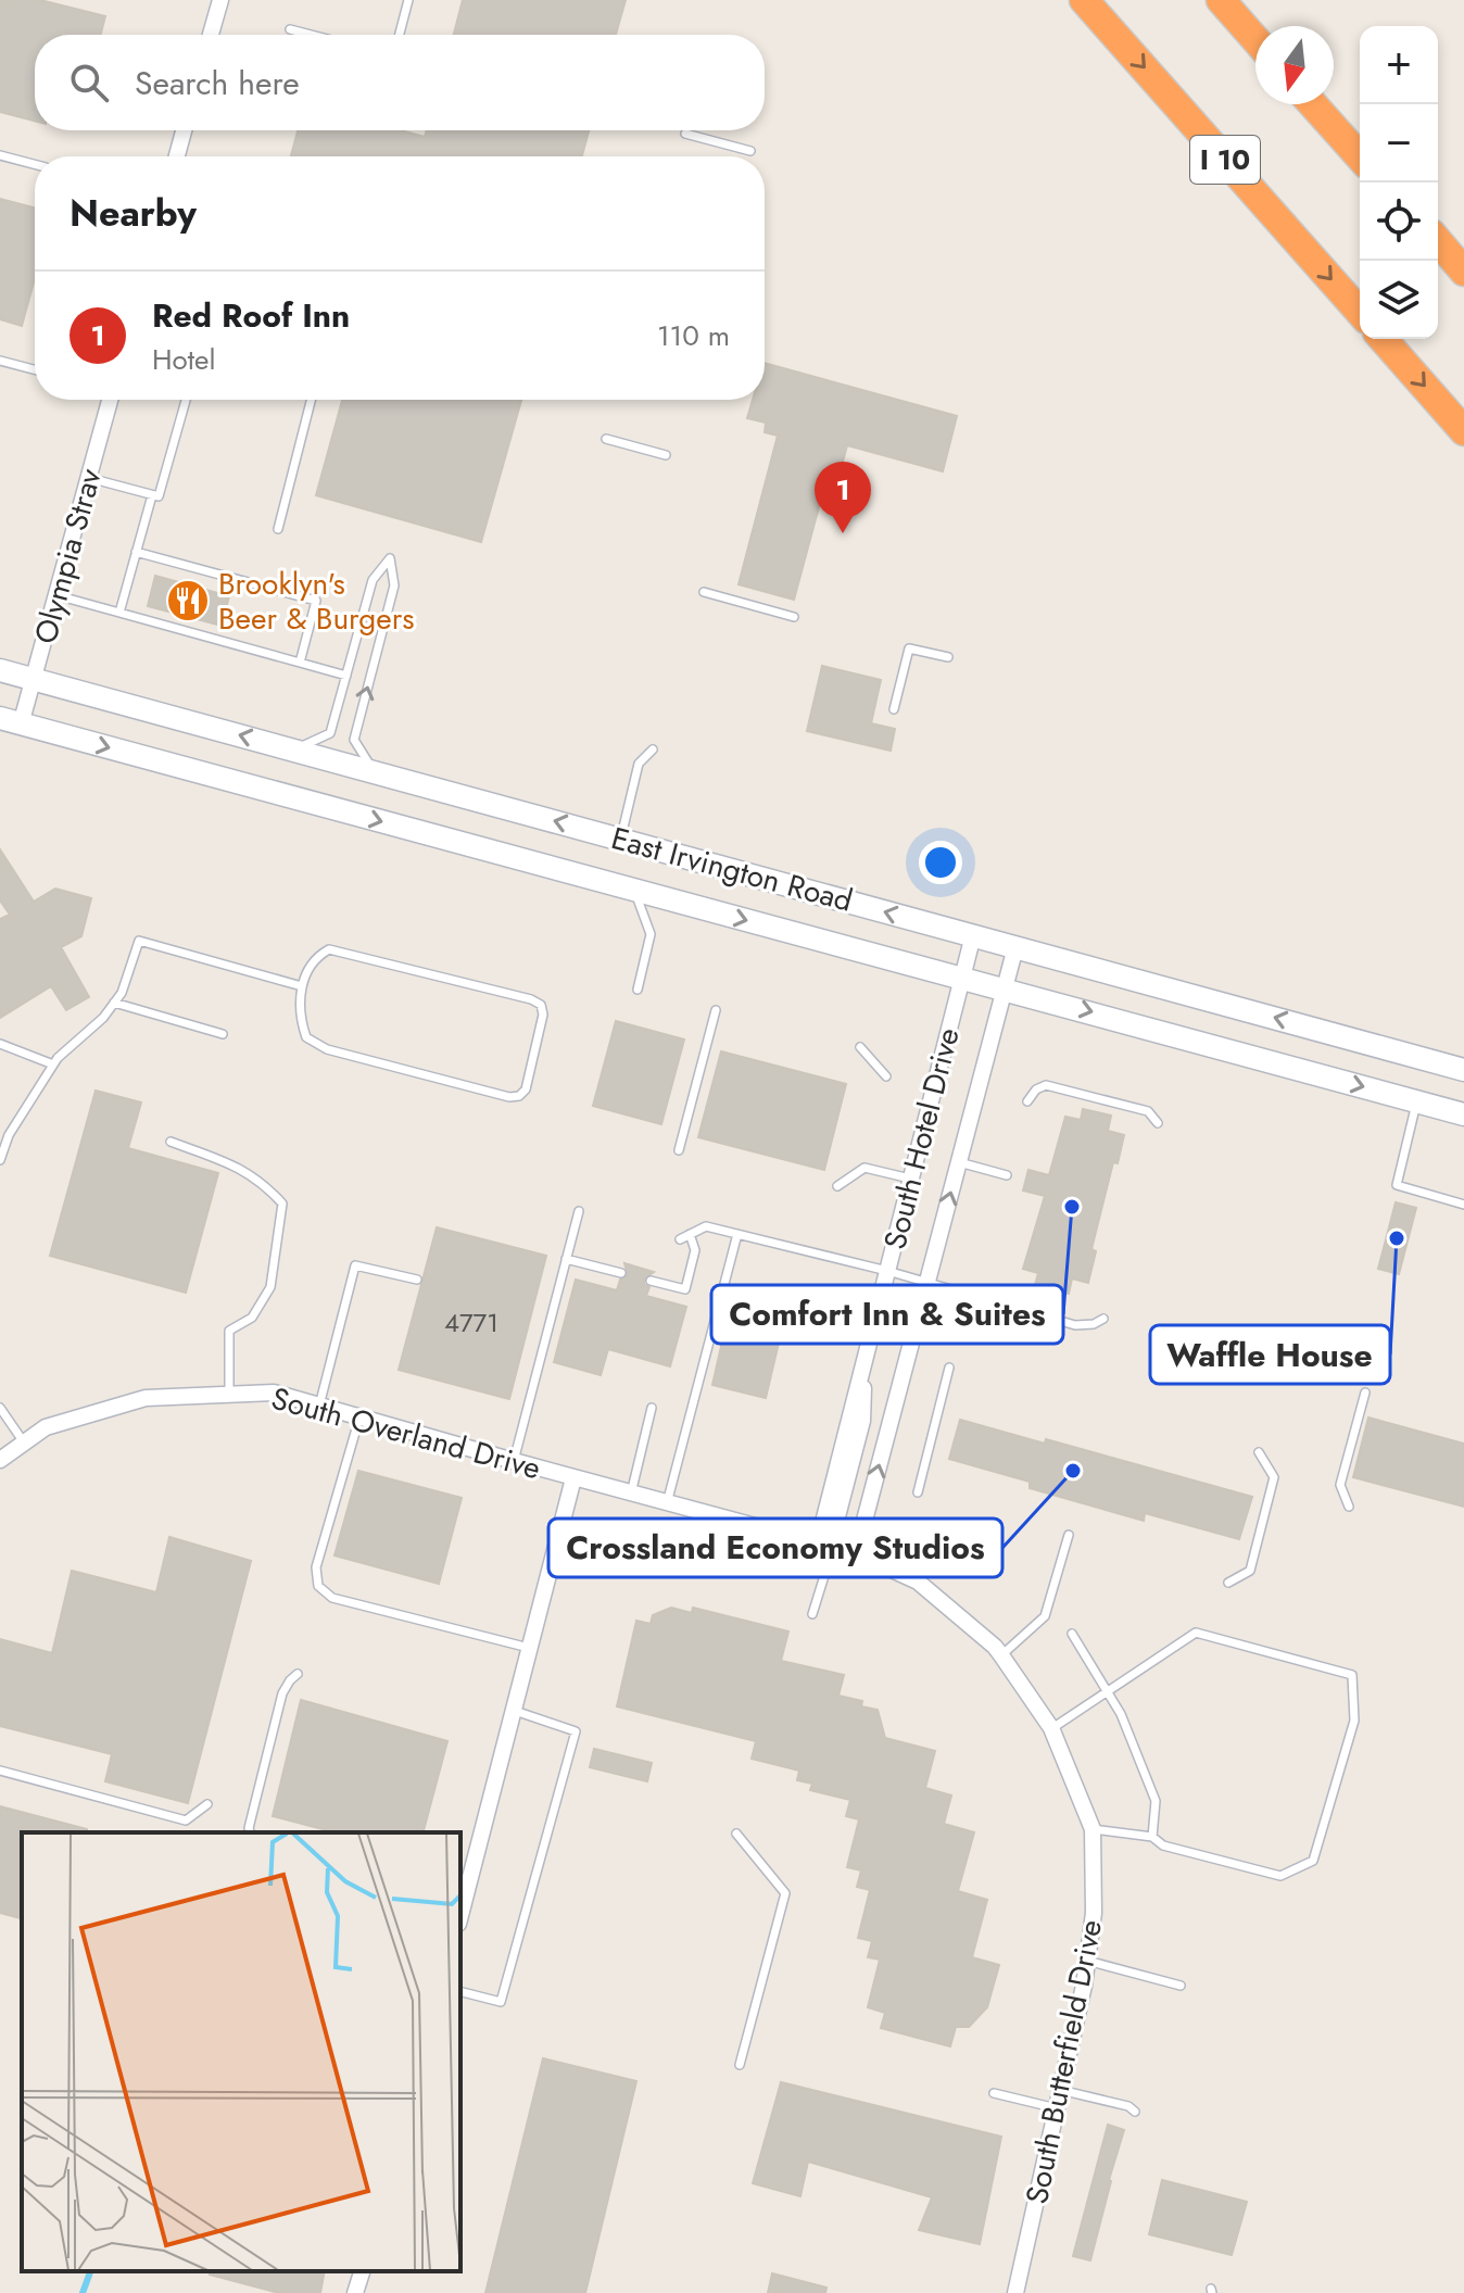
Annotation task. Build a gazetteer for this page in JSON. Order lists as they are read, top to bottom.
{
  "streets": {
    "highway": ["I 10"],
    "main road": ["East Irvington Road"],
    "street": [
      "Olympia Strav",
      "South Hotel Drive",
      "South Overland Drive",
      "South Butterfield Drive"
    ]
  },
  "crossings": [
    ["Olympia Strav", "East Irvington Road"],
    ["East Irvington Road", "South Hotel Drive"],
    ["South Hotel Drive", "South Overland Drive"],
    ["South Hotel Drive", "South Butterfield Drive"],
    ["South Overland Drive", "South Butterfield Drive"]
  ],
  "places": {
    "restaurant": ["Brooklyn's Beer & Burgers"],
    "other": ["Comfort Inn & Suites", "Waffle House", "Crossland Economy Studios"]
  },
  "house_numbers": ["4771"],
  "north": "bottom",
  "page": {
    "map_buttons": ["+", "−"],
    "search": "Search here",
    "heading": "Nearby",
    "list": [
      {
        "mark": "1",
        "name": "Red Roof Inn",
        "note": "Hotel",
        "value": "110 m"
      }
    ],
    "pins": "1"
  }
}
